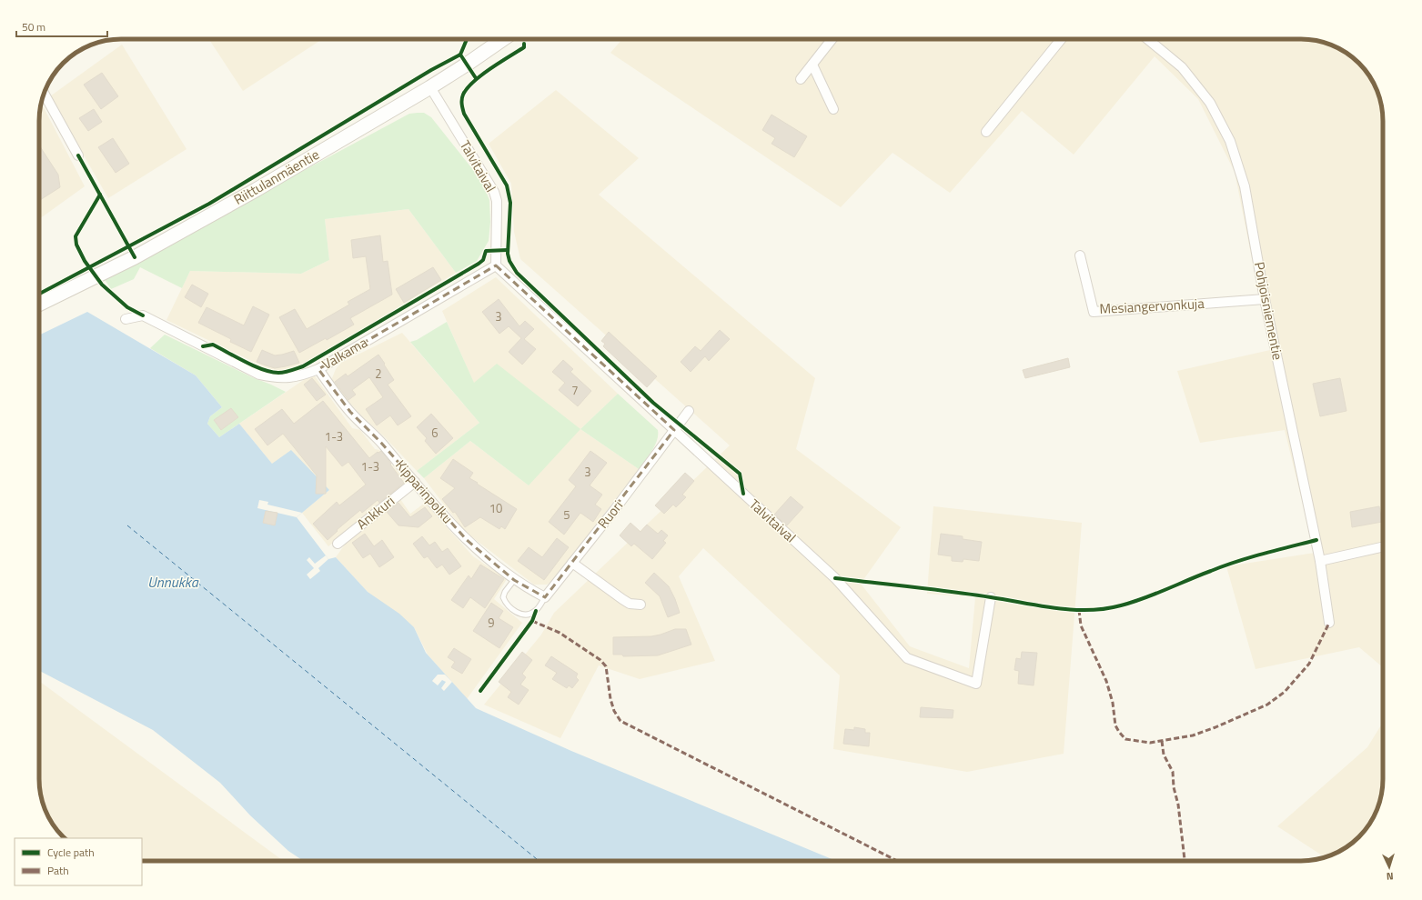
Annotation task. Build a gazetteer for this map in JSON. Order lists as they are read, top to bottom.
{
  "streets": {
    "street": [
      "Talvitaival",
      "Riittulanmäentie",
      "Mesiangervonkuja",
      "Pohjoisniementie",
      "Valkama",
      "Kipparinpolku",
      "Ankkuri",
      "Ruori"
    ]
  },
  "crossings": [
    ["Talvitaival", "Riittulanmäentie"],
    ["Talvitaival", "Valkama"],
    ["Talvitaival", "Ruori"],
    ["Mesiangervonkuja", "Pohjoisniementie"],
    ["Valkama", "Kipparinpolku"],
    ["Kipparinpolku", "Ankkuri"],
    ["Kipparinpolku", "Ruori"]
  ],
  "water": ["Unnukka"],
  "house_numbers": [
    "3",
    "2",
    "7",
    "6",
    "1-3",
    "1-3",
    "3",
    "10",
    "5",
    "9"
  ],
  "legend": ["Cycle path", "Path"],
  "scale_bar": "50 m",
  "north": "bottom"
}
